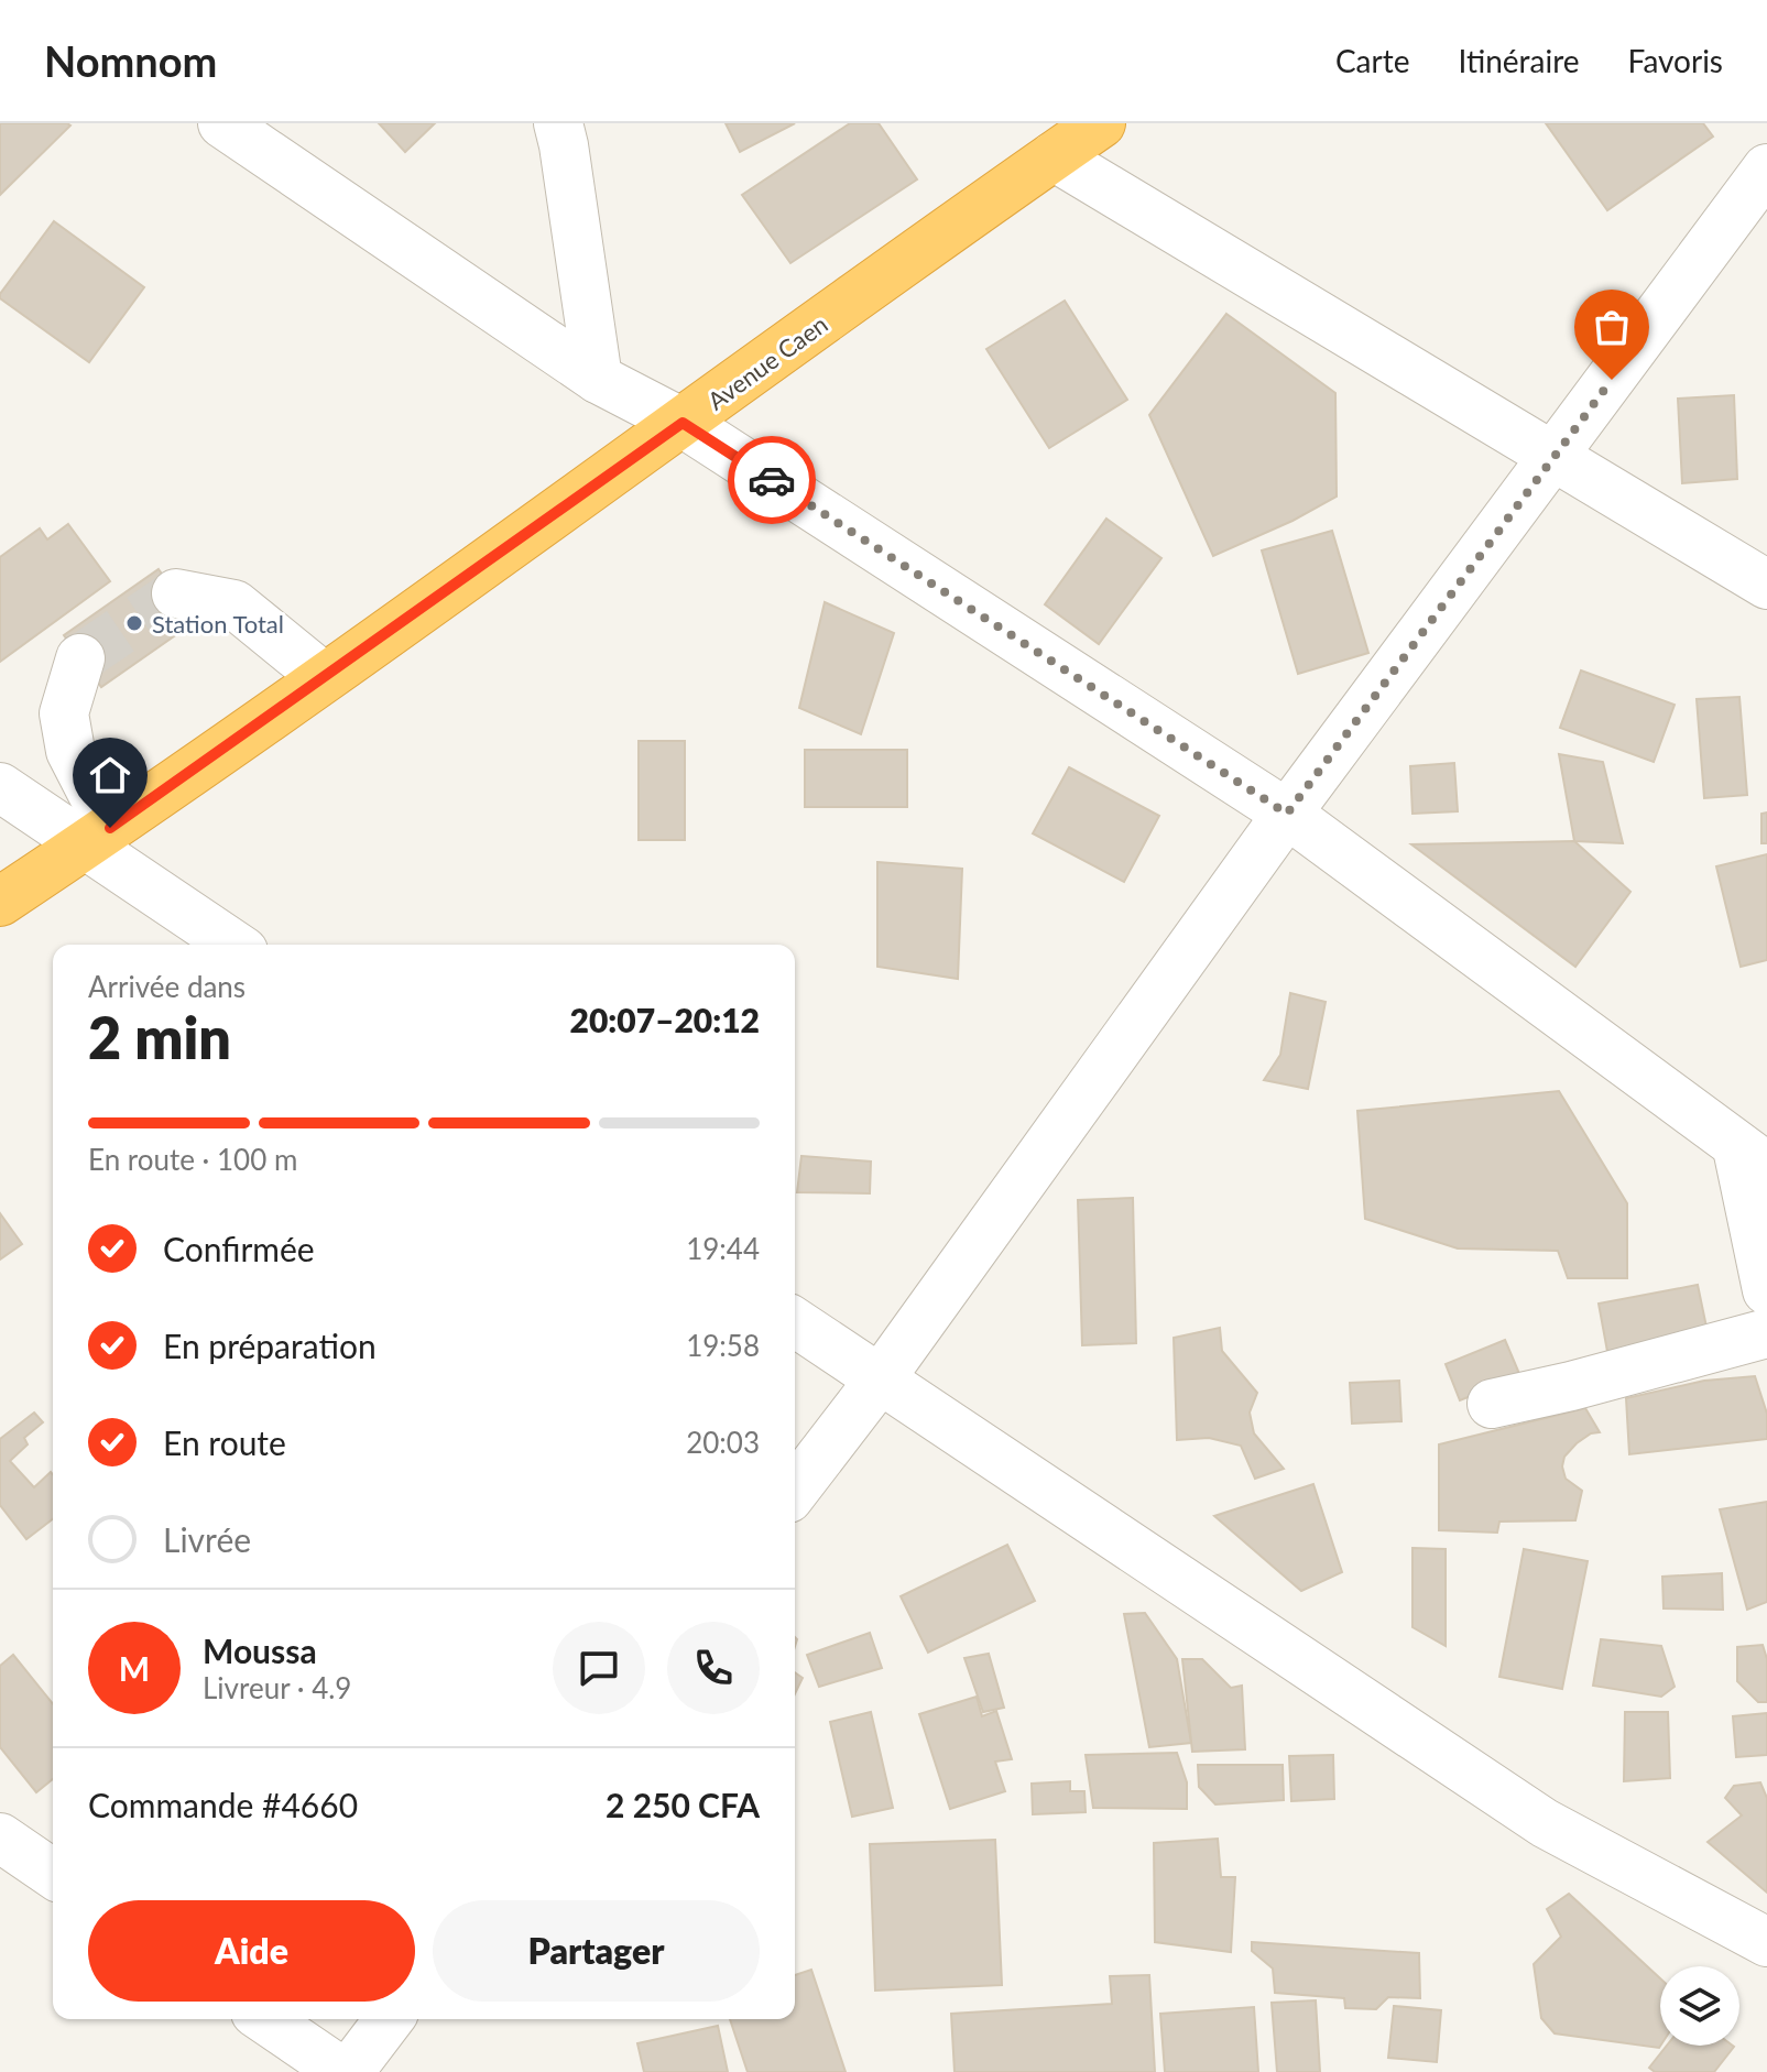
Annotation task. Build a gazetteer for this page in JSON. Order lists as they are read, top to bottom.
{
  "streets": {
    "highway": ["Avenue Caen"]
  },
  "places": ["Station Total"],
  "page": {
    "header": "Nomnom",
    "nav": ["Carte", "Itinéraire", "Favoris"],
    "heading": ["2 min", "Arrivée dans", "20:07–20:12"],
    "panel": [
      "Moussa",
      "Livreur · 4.9",
      "Commande #4660",
      "2 250 CFA"
    ],
    "bar": "En route · 100 m",
    "list": [
      ["Confirmée", "19:44"],
      ["En préparation", "19:58"],
      ["En route", "20:03"],
      "Livrée"
    ],
    "round": "M",
    "buttons": ["Aide", "Partager"]
  }
}
